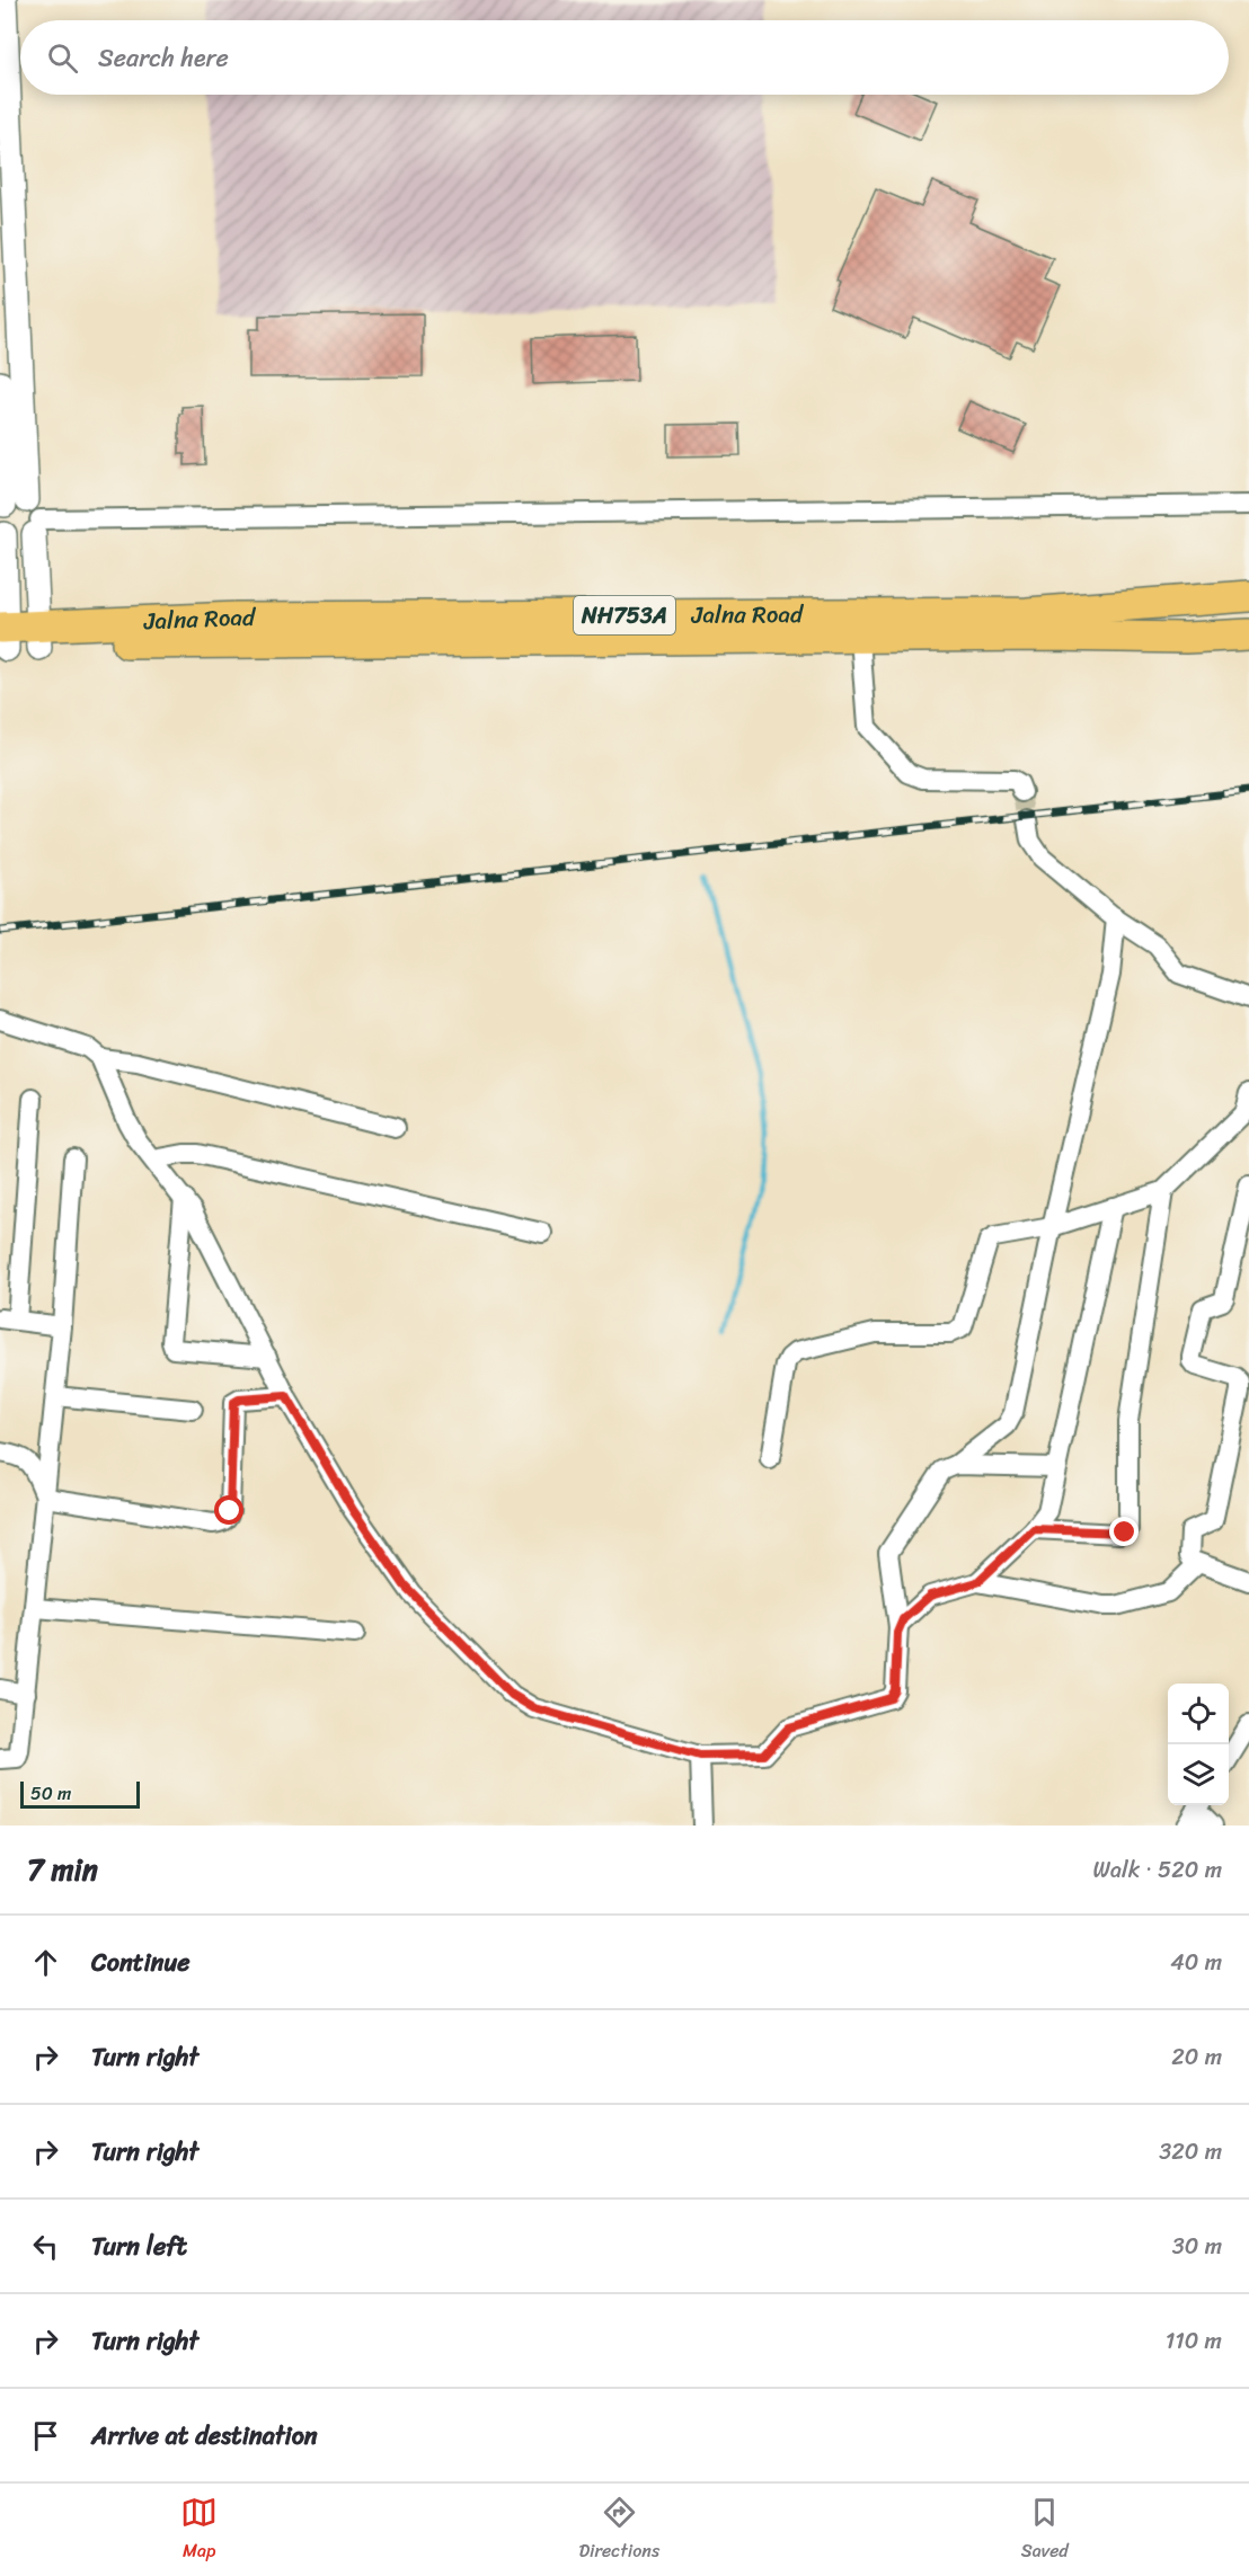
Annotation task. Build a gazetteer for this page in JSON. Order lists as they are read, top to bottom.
{
  "streets": {
    "highway": ["NH753A", "Jalna Road"]
  },
  "scale_bar": "50 m",
  "page": {
    "search": "Search here",
    "scale": "50 m",
    "heading": ["7 min", "Walk · 520 m"],
    "list": [
      ["Continue", "40 m"],
      ["Turn right", "20 m"],
      ["Turn right", "320 m"],
      ["Turn left", "30 m"],
      ["Turn right", "110 m"],
      "Arrive at destination"
    ],
    "nav": ["Map", "Directions", "Saved"]
  }
}
